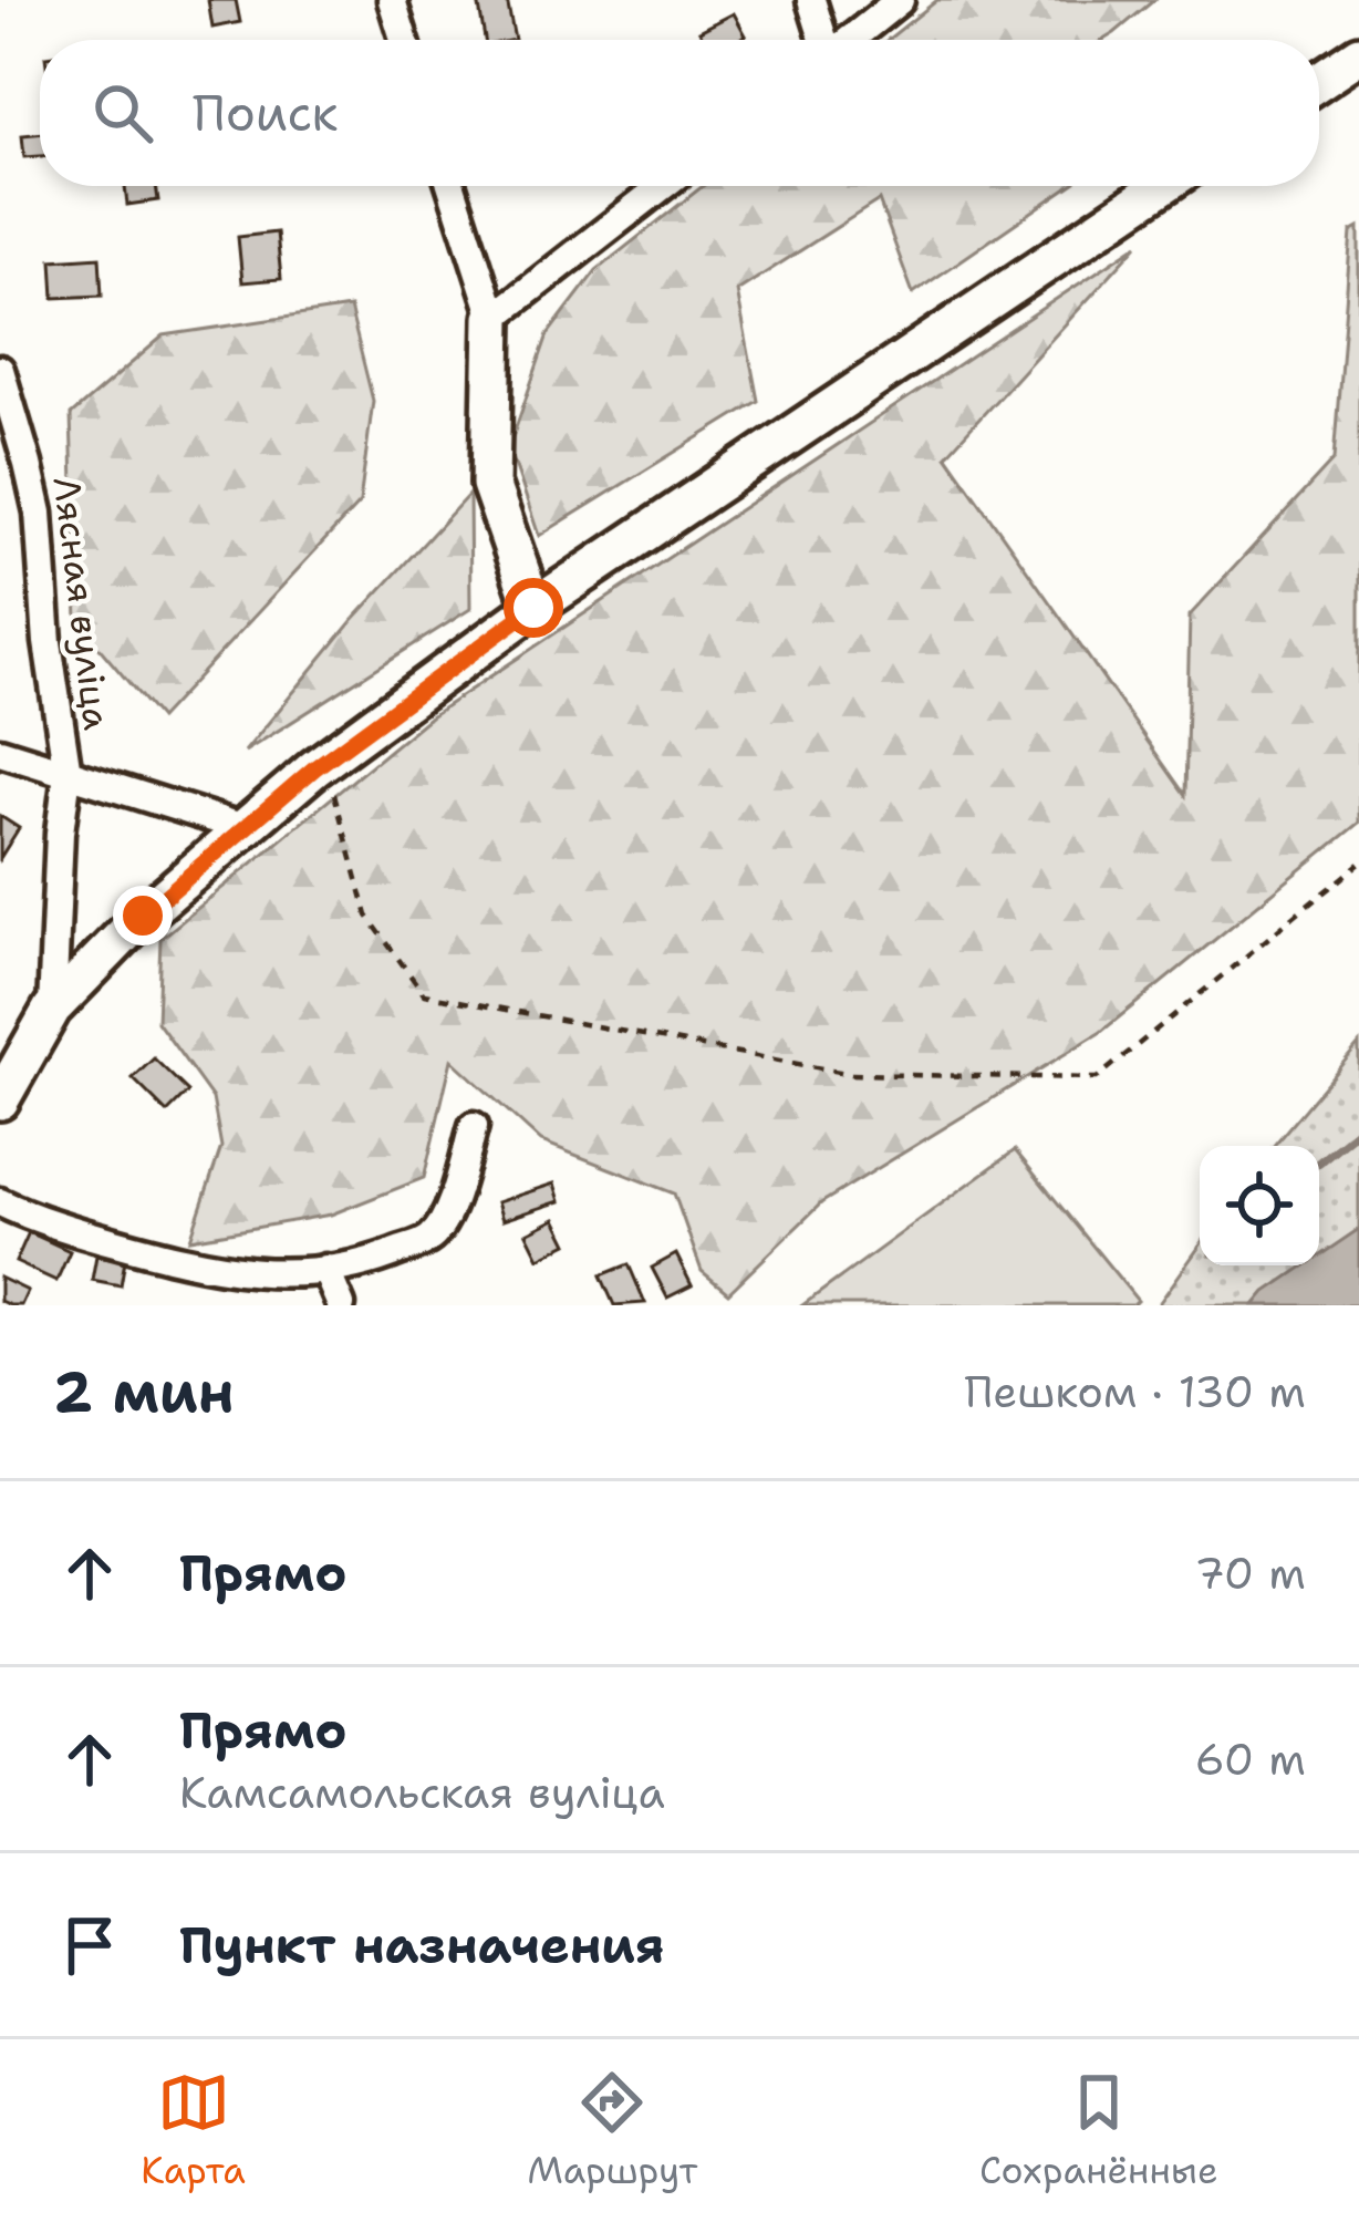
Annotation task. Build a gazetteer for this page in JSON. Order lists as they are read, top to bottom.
{
  "streets": {
    "street": ["Лясная вуліца"]
  },
  "page": {
    "search": "Поиск",
    "heading": ["2 мин", "Пешком · 130 m"],
    "list": [
      ["Прямо", "70 m"],
      ["Прямо", "Камсамольская вуліца", "60 m"],
      "Пункт назначения"
    ],
    "nav": ["Карта", "Маршрут", "Сохранённые"]
  }
}
